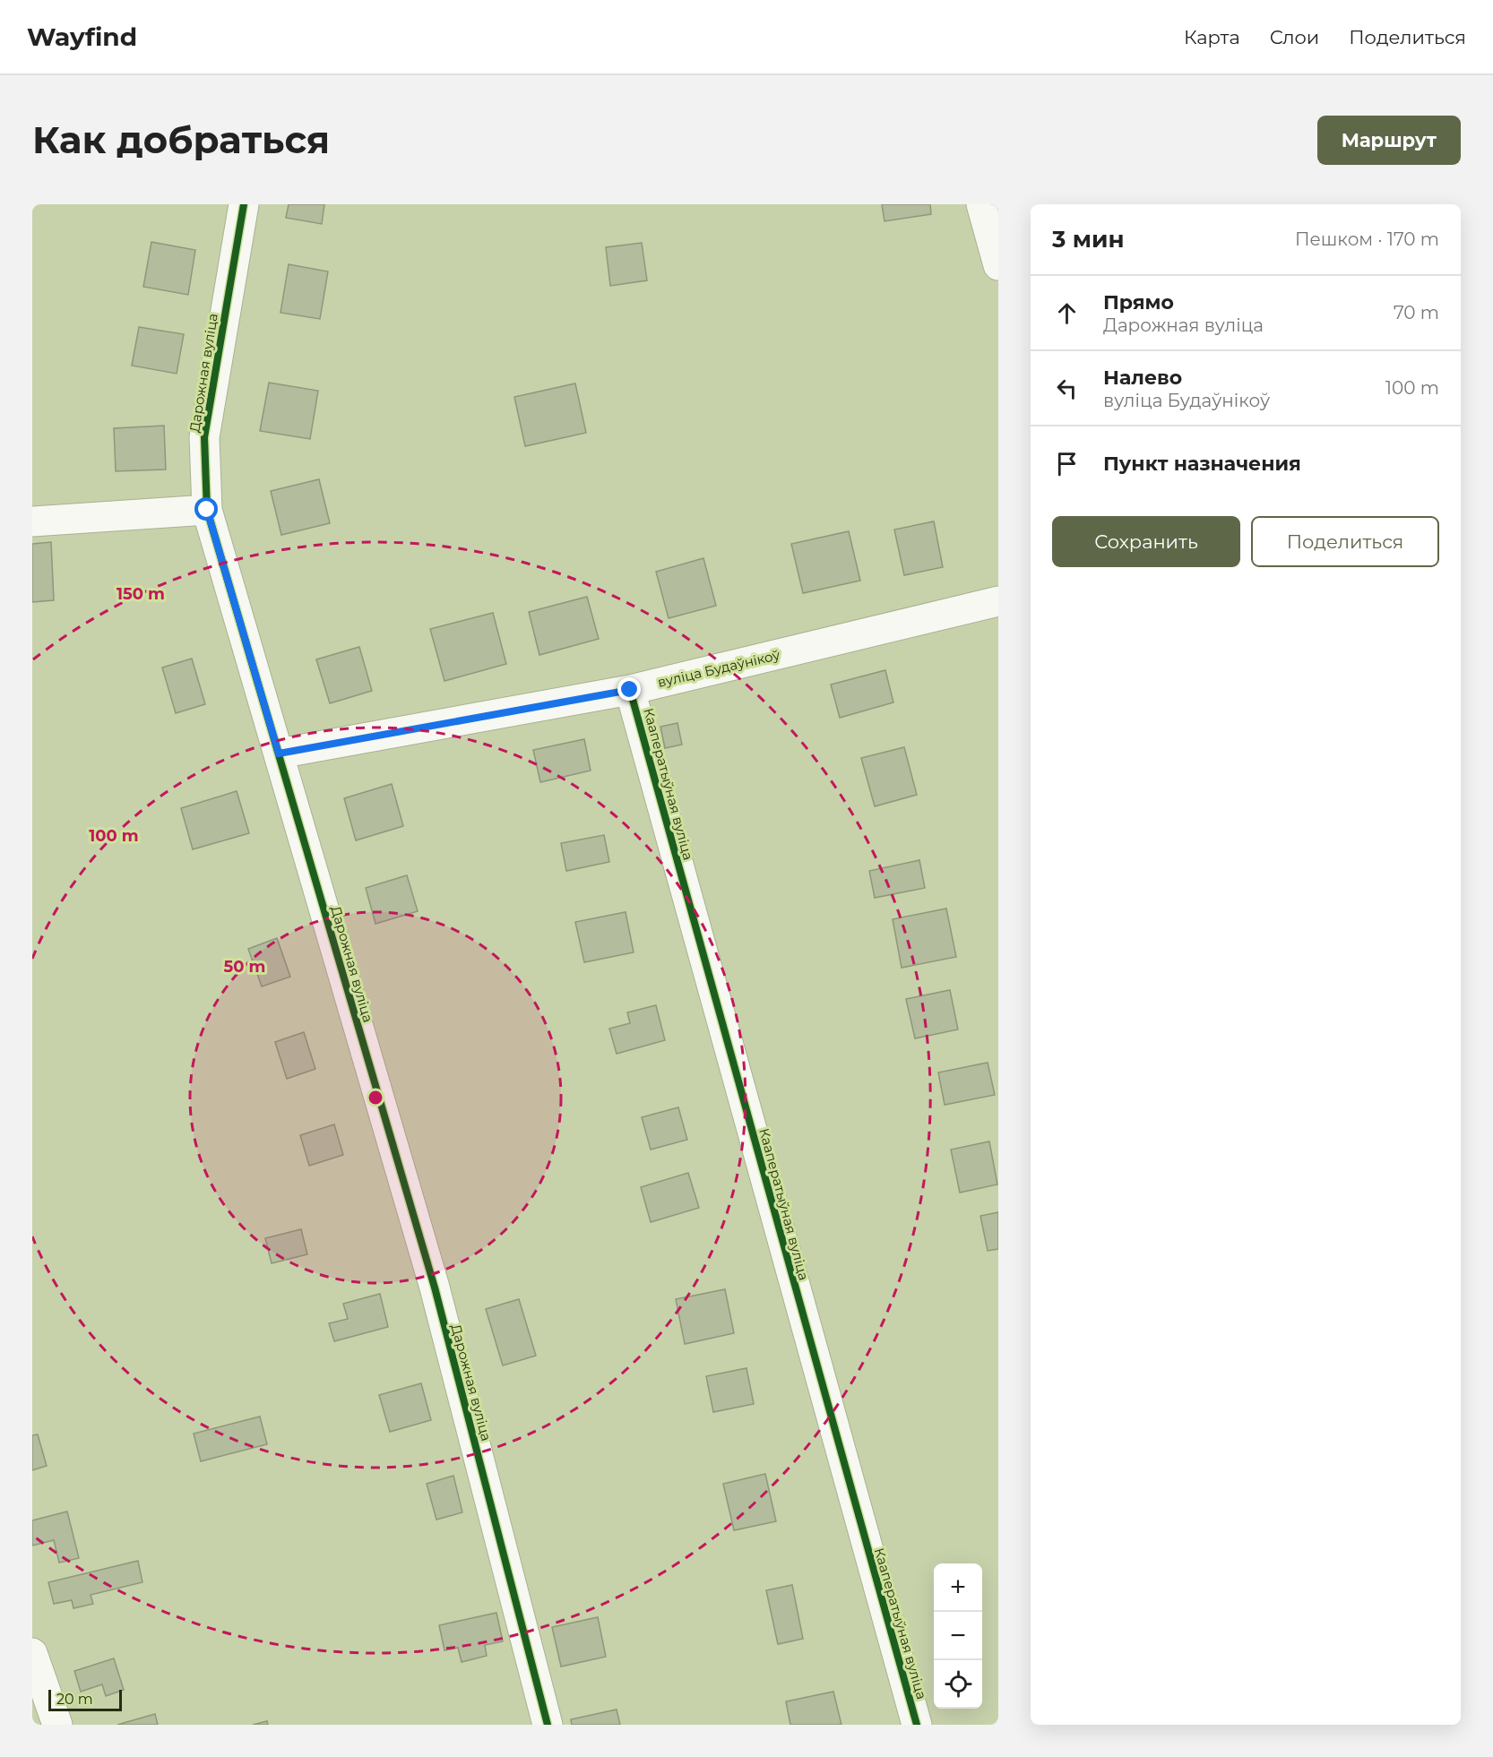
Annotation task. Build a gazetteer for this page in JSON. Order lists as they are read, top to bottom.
{
  "streets": {
    "street": ["Дарожная вуліца", "вуліца Будаўнікоў", "Кааператыўная вуліца"]
  },
  "crossings": [
    ["Дарожная вуліца", "вуліца Будаўнікоў"],
    ["вуліца Будаўнікоў", "Кааператыўная вуліца"]
  ],
  "scale_bar": "20 m",
  "page": {
    "header": "Wayfind",
    "nav": ["Карта", "Слои", "Поделиться"],
    "buttons": [
      "Маршрут",
      ["Сохранить", "Поделиться"]
    ],
    "title": "Как добраться",
    "heading": ["3 мин", "Пешком · 170 m"],
    "list": [
      ["Прямо", "Дарожная вуліца", "70 m"],
      ["Налево", "вуліца Будаўнікоў", "100 m"],
      "Пункт назначения"
    ],
    "map_buttons": ["+", "−"],
    "scale": "20 m"
  },
  "rings": ["150 m", "100 m", "50 m"]
}
